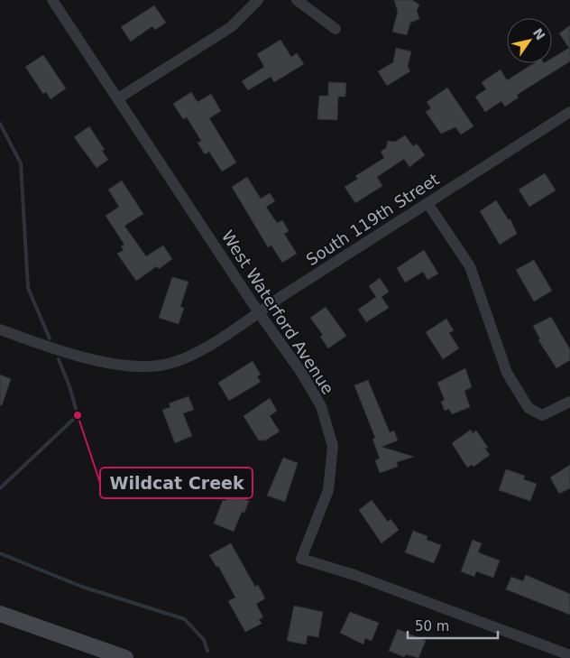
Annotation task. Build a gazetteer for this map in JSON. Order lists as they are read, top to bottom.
{
  "streets": {
    "street": ["South 119th Street", "West Waterford Avenue"]
  },
  "crossings": [
    ["South 119th Street", "West Waterford Avenue"]
  ],
  "places": ["Wildcat Creek"],
  "scale_bar": "50 m",
  "north": "top right"
}
